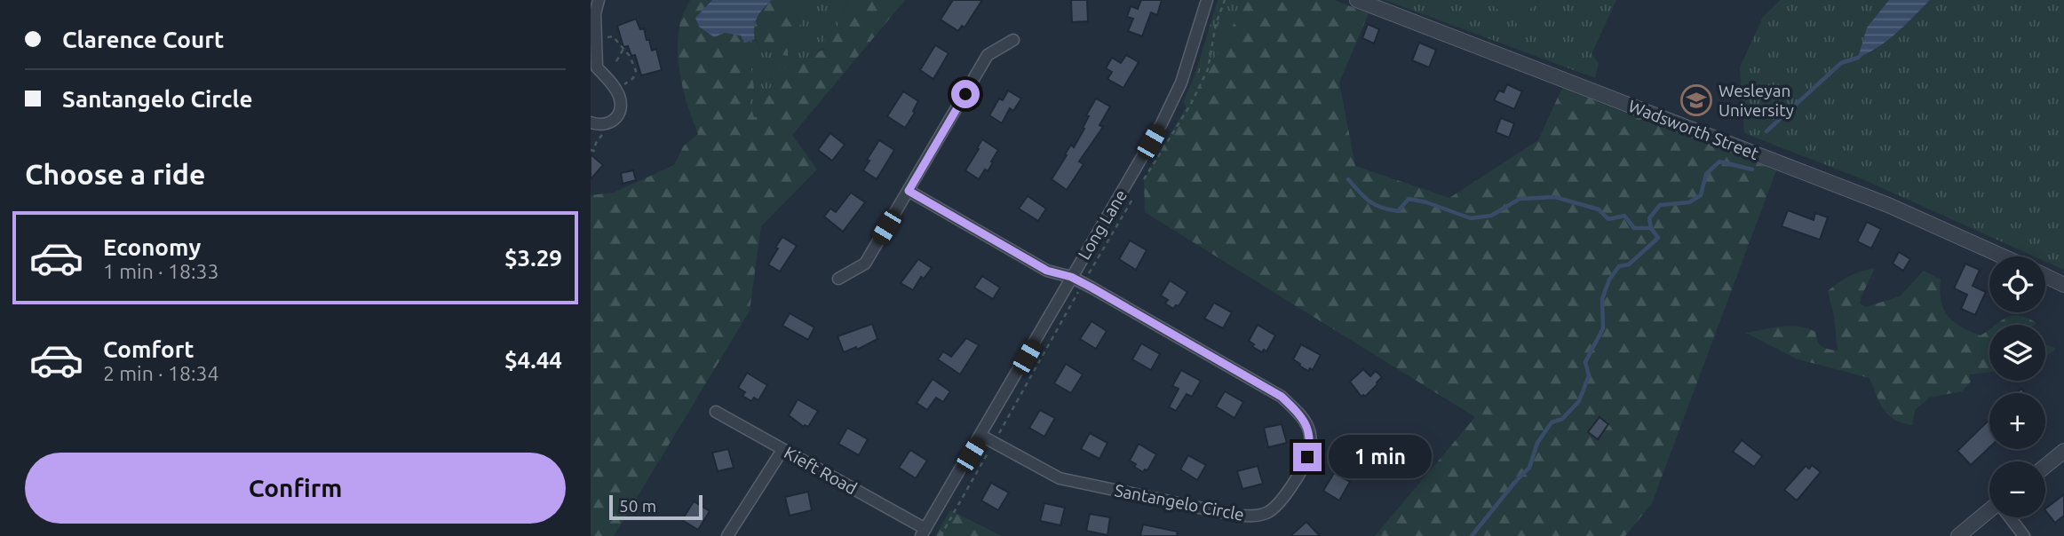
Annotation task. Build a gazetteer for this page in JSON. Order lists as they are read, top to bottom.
{
  "streets": {
    "street": [
      "Wadsworth Street",
      "Long Lane",
      "Kieft Road",
      "Santangelo Circle"
    ]
  },
  "crossings": [
    ["Long Lane", "Kieft Road"],
    ["Long Lane", "Santangelo Circle"]
  ],
  "places": {
    "school or university": ["Wesleyan University"]
  },
  "scale_bar": "50 m",
  "page": {
    "banner": ["Clarence Court", "Santangelo Circle"],
    "heading": "Choose a ride",
    "list": [
      {
        "name": "Economy",
        "note": "1 min · 18:33",
        "value": "$3.29"
      },
      {
        "name": "Comfort",
        "note": "2 min · 18:34",
        "value": "$4.44"
      }
    ],
    "map_buttons": ["+", "−"],
    "bubble": "1 min",
    "buttons": "Confirm",
    "scale": "50 m"
  }
}
